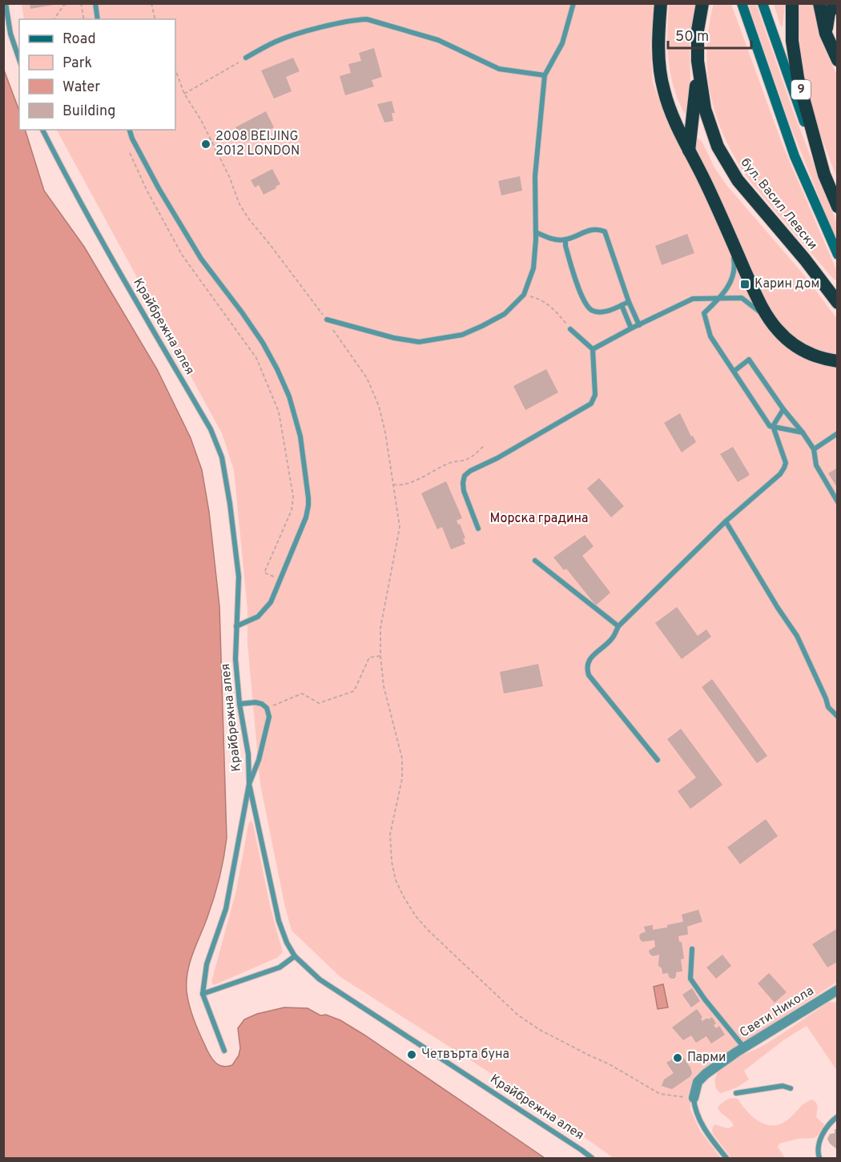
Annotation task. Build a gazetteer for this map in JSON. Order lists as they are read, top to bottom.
{
  "streets": {
    "highway": ["9", "бул. Васил Левски"],
    "street": ["Свети Никола"],
    "lane": ["Крайбрежна алея"]
  },
  "parks": ["Морска градина"],
  "places": {
    "other": ["2008 BEIJING 2012 LONDON", "Четвърта буна", "Парми"],
    "transit": ["Карин дом"]
  },
  "legend": [
    "Road",
    "Park",
    "Water",
    "Building"
  ],
  "scale_bar": "50 m"
}
